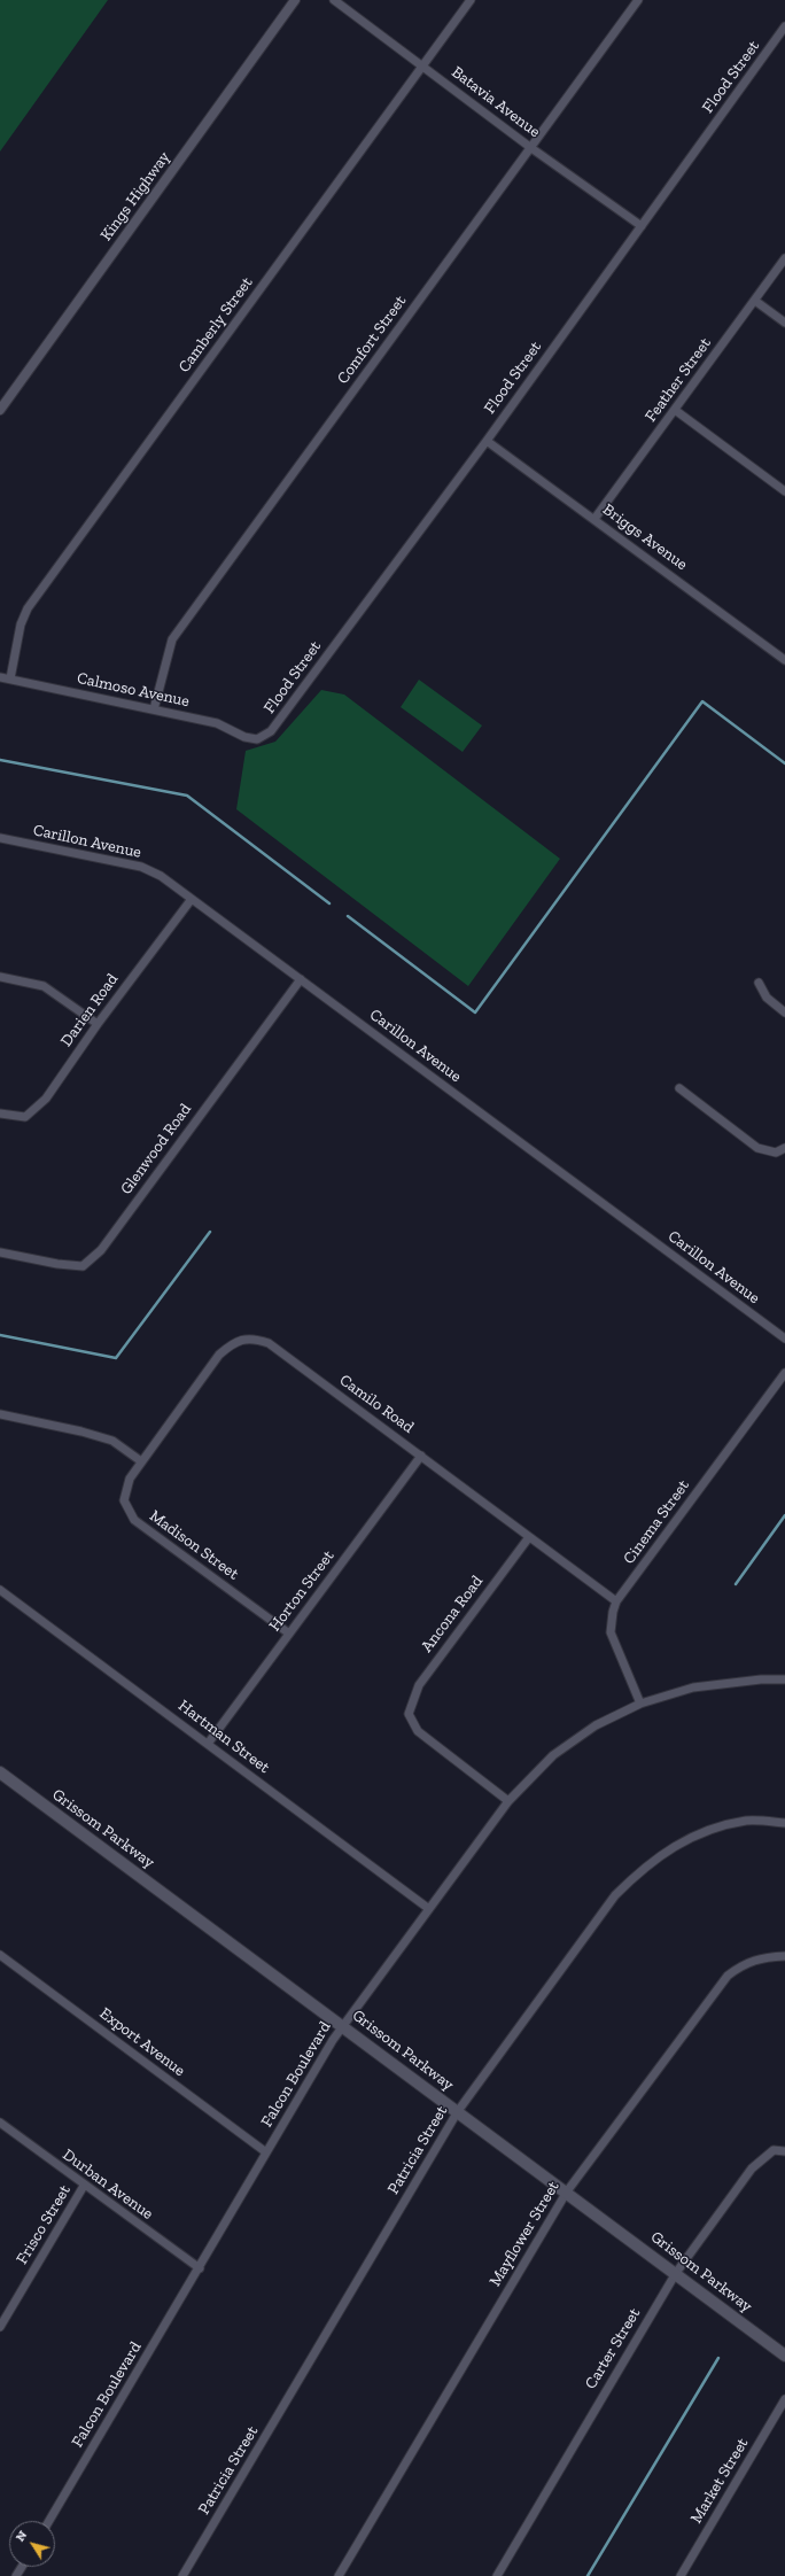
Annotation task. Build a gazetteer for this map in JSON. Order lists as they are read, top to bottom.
{
  "streets": {
    "main road": ["Grissom Parkway"],
    "street": [
      "Flood Street",
      "Batavia Avenue",
      "Kings Highway",
      "Camberly Street",
      "Comfort Street",
      "Feather Street",
      "Briggs Avenue",
      "Calmoso Avenue",
      "Carillon Avenue",
      "Darien Road",
      "Glenwood Road",
      "Camilo Road",
      "Cinema Street",
      "Madison Street",
      "Horton Street",
      "Ancona Road",
      "Hartman Street",
      "Export Avenue",
      "Falcon Boulevard",
      "Patricia Street",
      "Durban Avenue",
      "Frisco Street",
      "Mayflower Street",
      "Carter Street",
      "Market Street"
    ]
  },
  "crossings": [
    ["Flood Street", "Batavia Avenue"],
    ["Flood Street", "Briggs Avenue"],
    ["Flood Street", "Calmoso Avenue"],
    ["Batavia Avenue", "Camberly Street"],
    ["Batavia Avenue", "Comfort Street"],
    ["Camberly Street", "Calmoso Avenue"],
    ["Comfort Street", "Calmoso Avenue"],
    ["Feather Street", "Briggs Avenue"],
    ["Carillon Avenue", "Darien Road"],
    ["Carillon Avenue", "Glenwood Road"],
    ["Camilo Road", "Cinema Street"],
    ["Camilo Road", "Madison Street"],
    ["Camilo Road", "Horton Street"],
    ["Camilo Road", "Ancona Road"],
    ["Cinema Street", "Falcon Boulevard"],
    ["Madison Street", "Horton Street"],
    ["Horton Street", "Hartman Street"],
    ["Ancona Road", "Falcon Boulevard"],
    ["Hartman Street", "Falcon Boulevard"],
    ["Grissom Parkway", "Falcon Boulevard"],
    ["Grissom Parkway", "Patricia Street"],
    ["Grissom Parkway", "Mayflower Street"],
    ["Grissom Parkway", "Carter Street"],
    ["Export Avenue", "Falcon Boulevard"],
    ["Falcon Boulevard", "Durban Avenue"],
    ["Durban Avenue", "Frisco Street"]
  ],
  "north": "top left"
}
